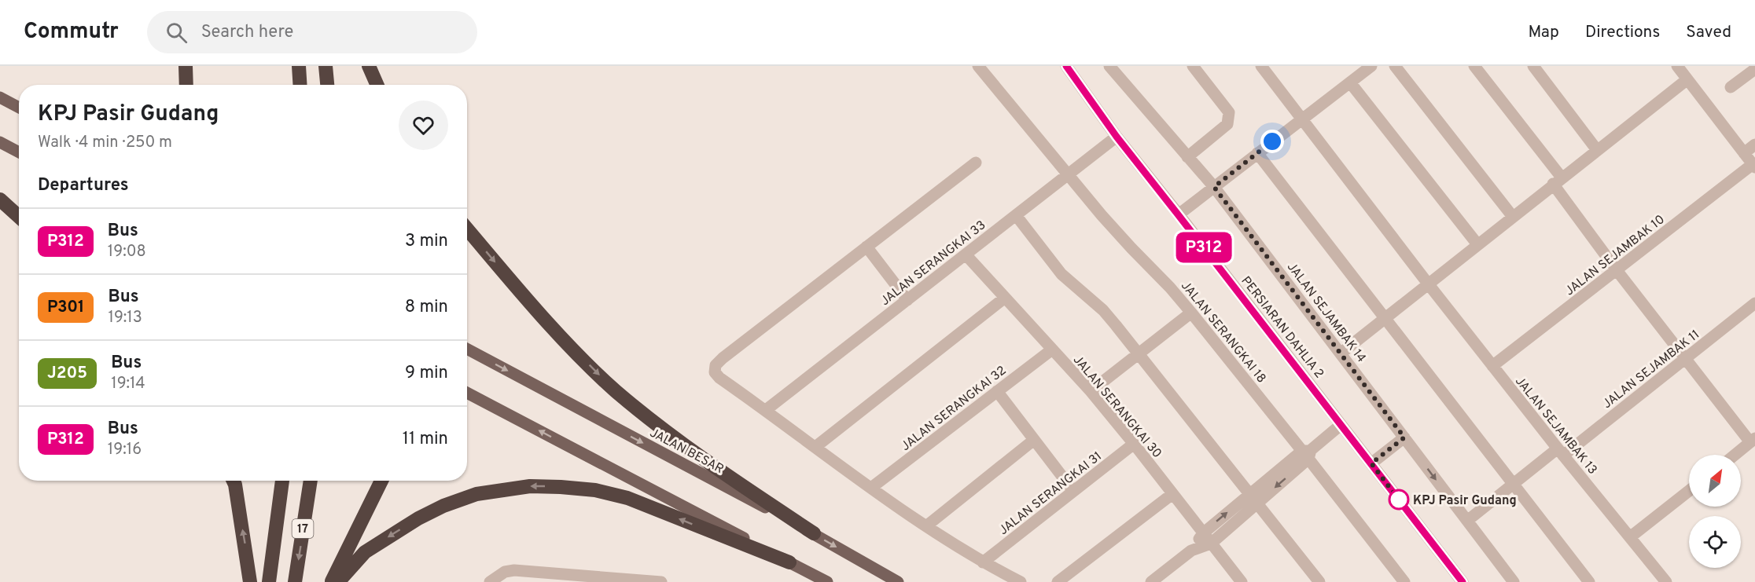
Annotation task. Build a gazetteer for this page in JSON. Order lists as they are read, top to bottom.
{
  "streets": {
    "highway": ["17"],
    "main road": ["JALAN BESAR"],
    "street": [
      "JALAN SEJAMBAK 10",
      "JALAN SERANGKAI 33",
      "JALAN SEJAMBAK 14",
      "PERSIARAN DAHLIA 2",
      "JALAN SERANGKAI 18",
      "JALAN SEJAMBAK 11",
      "JALAN SERANGKAI 30",
      "JALAN SERANGKAI 32",
      "JALAN SEJAMBAK 13",
      "JALAN SERANGKAI 31"
    ]
  },
  "crossings": [
    ["JALAN SEJAMBAK 10", "JALAN SEJAMBAK 13"],
    ["JALAN SERANGKAI 33", "PERSIARAN DAHLIA 2"],
    ["JALAN SERANGKAI 33", "JALAN SERANGKAI 18"],
    ["JALAN SERANGKAI 33", "JALAN SERANGKAI 30"],
    ["JALAN SEJAMBAK 14", "JALAN SEJAMBAK 11"],
    ["JALAN SEJAMBAK 11", "JALAN SEJAMBAK 13"],
    ["JALAN SERANGKAI 30", "JALAN SERANGKAI 32"],
    ["JALAN SERANGKAI 30", "JALAN SERANGKAI 31"]
  ],
  "places": ["KPJ Pasir Gudang"],
  "lines": ["bus line P312"],
  "north": "top right",
  "page": {
    "header": "Commutr",
    "search": "Search here",
    "nav": ["Map", "Directions", "Saved"],
    "on_map": "P312",
    "heading": [
      ["KPJ Pasir Gudang", "Walk · 4 min · 250 m"],
      "Departures"
    ],
    "list": [
      {
        "mark": "P312",
        "name": "Bus",
        "note": "19:08",
        "value": "3 min"
      },
      {
        "mark": "P301",
        "name": "Bus",
        "note": "19:13",
        "value": "8 min"
      },
      {
        "mark": "J205",
        "name": "Bus",
        "note": "19:14",
        "value": "9 min"
      },
      {
        "mark": "P312",
        "name": "Bus",
        "note": "19:16",
        "value": "11 min"
      }
    ]
  }
}
